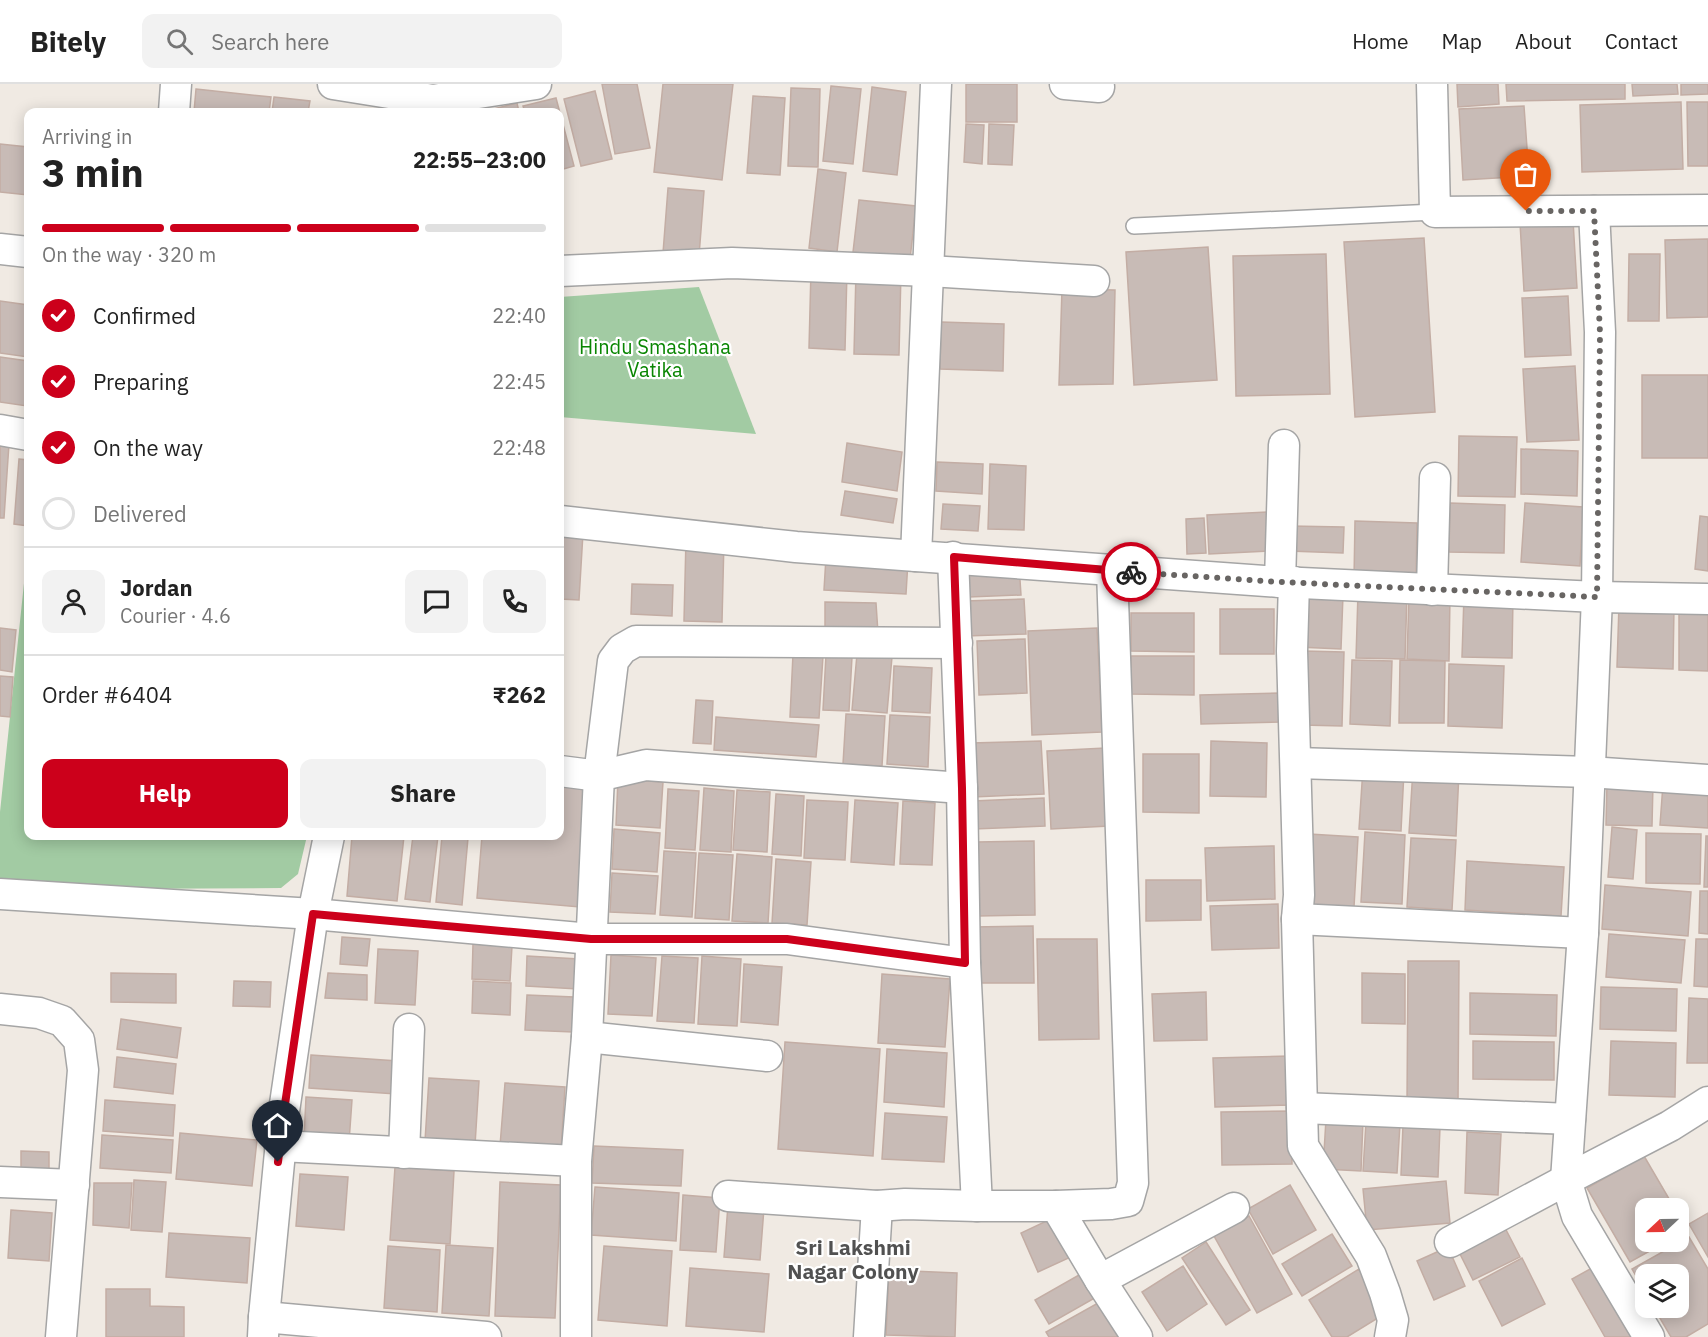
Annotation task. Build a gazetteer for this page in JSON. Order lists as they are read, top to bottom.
{
  "districts": ["Sri Lakshmi Nagar Colony"],
  "parks": ["Hindu Smashana Vatika"],
  "north": "left",
  "page": {
    "header": "Bitely",
    "search": "Search here",
    "nav": [
      "Home",
      "Map",
      "About",
      "Contact"
    ],
    "heading": ["3 min", "Arriving in", "22:55–23:00"],
    "panel": [
      "Jordan",
      "Courier · 4.6",
      "Order #6404",
      "₹262"
    ],
    "bar": "On the way · 320 m",
    "list": [
      ["Confirmed", "22:40"],
      ["Preparing", "22:45"],
      ["On the way", "22:48"],
      "Delivered"
    ],
    "buttons": ["Help", "Share"]
  }
}
